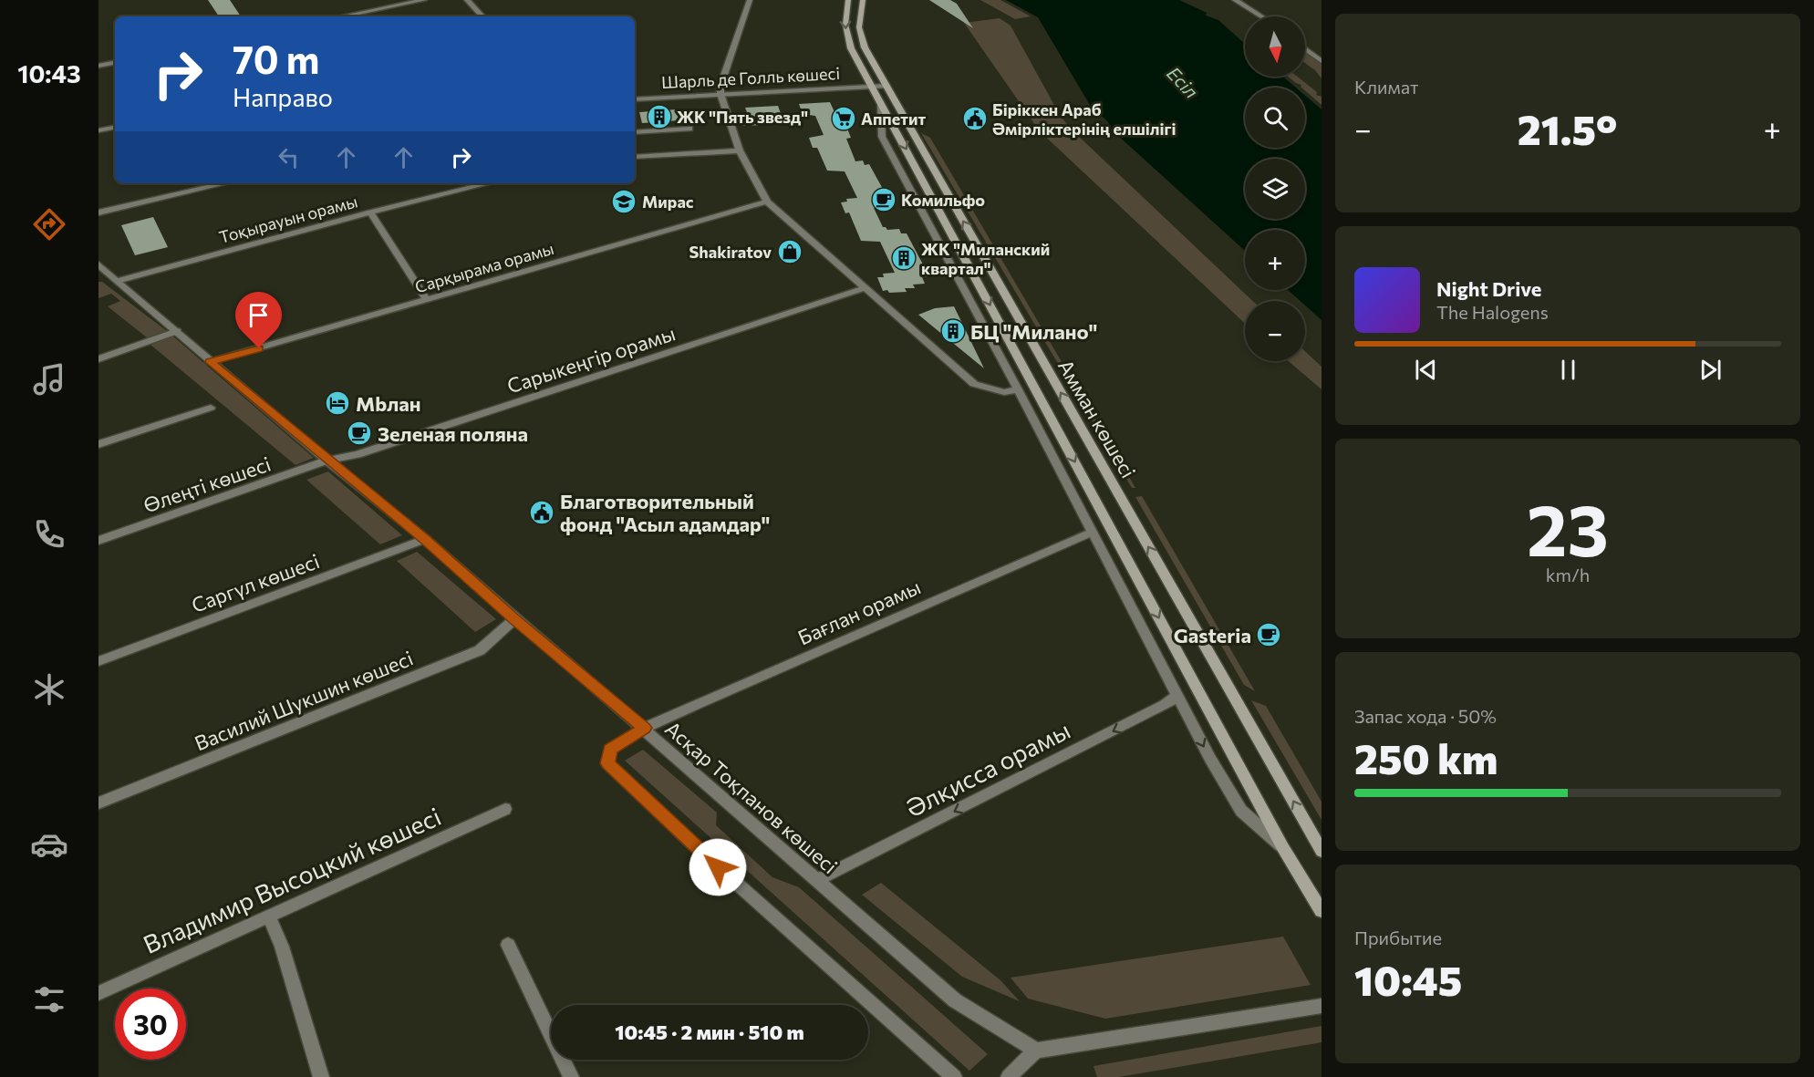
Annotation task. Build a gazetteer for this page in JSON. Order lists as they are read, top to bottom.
{
  "streets": {
    "main road": ["Амман көшесі"],
    "street": [
      "Шарль де Голль көшесі",
      "Тоқырауын орамы",
      "Сарқырама орамы",
      "Сарыкеңгір орамы",
      "Өлеңті көшесі",
      "Саргүл көшесі",
      "Бағлан орамы",
      "Василий Шукшин көшесі",
      "Әлқисса орамы",
      "Асқар Тоқпанов көшесі",
      "Владимир Высоцкий көшесі"
    ]
  },
  "crossings": [
    ["Шарль де Голль көшесі", "Амман көшесі"],
    ["Тоқырауын орамы", "Асқар Тоқпанов көшесі"],
    ["Сарқырама орамы", "Асқар Тоқпанов көшесі"],
    ["Сарыкеңгір орамы", "Өлеңті көшесі"],
    ["Сарыкеңгір орамы", "Асқар Тоқпанов көшесі"],
    ["Амман көшесі", "Бағлан орамы"],
    ["Амман көшесі", "Әлқисса орамы"],
    ["Өлеңті көшесі", "Асқар Тоқпанов көшесі"],
    ["Саргүл көшесі", "Асқар Тоқпанов көшесі"],
    ["Бағлан орамы", "Асқар Тоқпанов көшесі"],
    ["Василий Шукшин көшесі", "Асқар Тоқпанов көшесі"],
    ["Әлқисса орамы", "Асқар Тоқпанов көшесі"]
  ],
  "one_way": ["Әлқисса орамы"],
  "water": ["Есіл"],
  "places": {
    "building": ["ЖК \"Пять звезд\"", "ЖК \"Миланский квартал\"", "БЦ \"Милано\""],
    "supermarket": ["Аппетит"],
    "public building": ["Біріккен Араб Әмірліктерінің елшілігі", "Благотворительный фонд \"Асыл адамдар\""],
    "cafe": ["Комильфо", "Зеленая поляна", "Gasteria"],
    "school or university": ["Мирас"],
    "shop": ["Shakiratov"],
    "hotel": ["Мbлан"]
  },
  "north": "bottom",
  "page": {
    "tabs": "10:43",
    "tile": [
      "Климат",
      ["23", "km/h"],
      ["Запас хода · 50%", "250 km"],
      ["Прибытие", "10:45"]
    ],
    "map_buttons": ["+", "−"],
    "turn": ["70 m", "Направо"],
    "heat": ["−", "21.5°", "+"],
    "song": ["Night Drive", "The Halogens"],
    "limit": "30",
    "trip": "10:45 · 2 мин · 510 m"
  }
}
